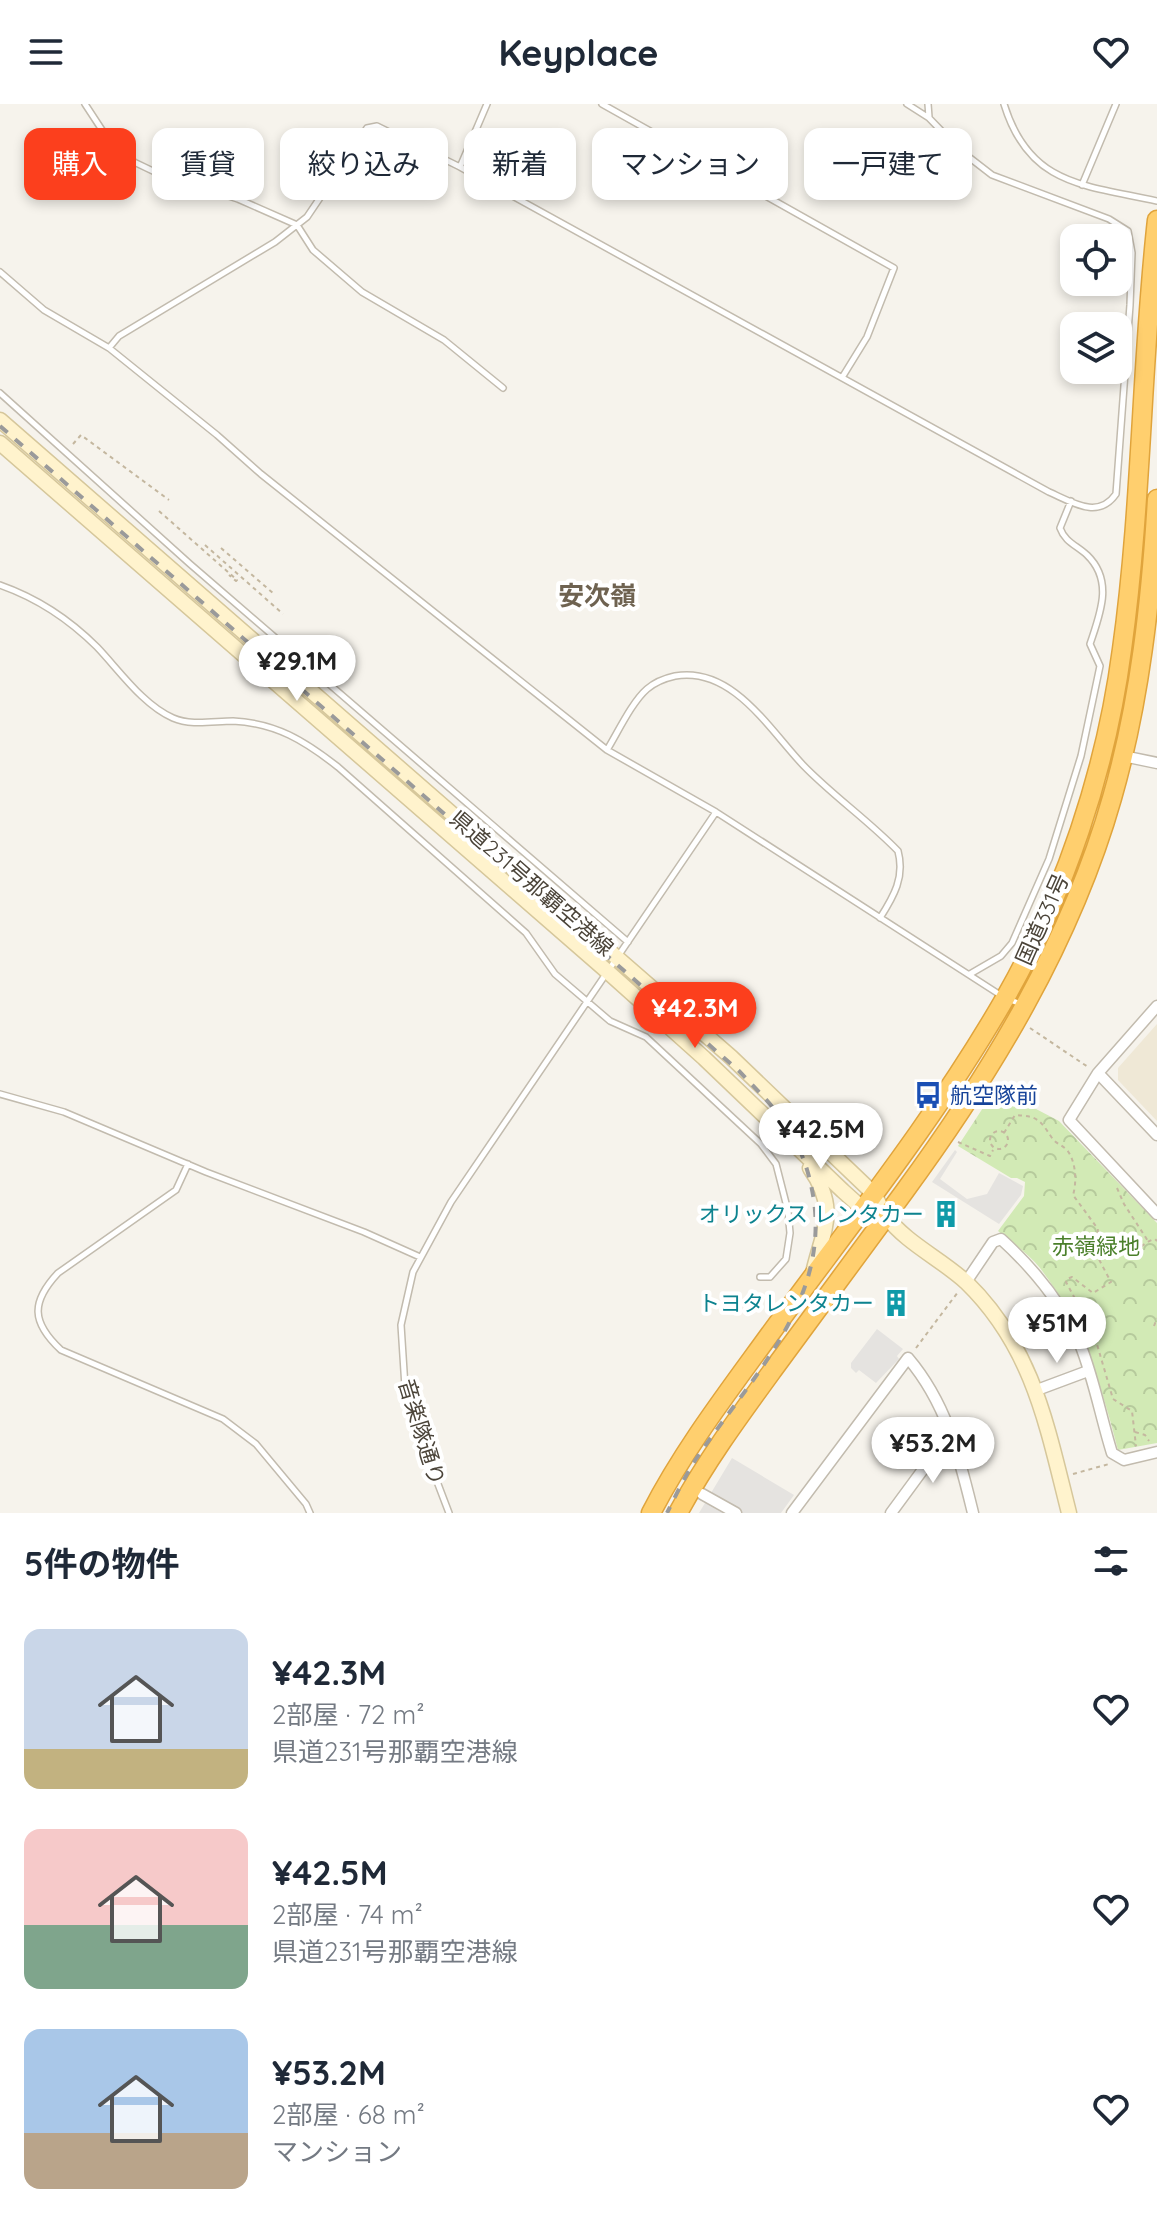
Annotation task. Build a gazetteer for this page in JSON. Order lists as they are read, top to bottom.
{
  "streets": {
    "highway": ["国道331号"],
    "main road": ["県道231号那覇空港線"],
    "lane": ["音楽隊通り"]
  },
  "crossings": [
    ["県道231号那覇空港線", "国道331号"],
    ["県道231号那覇空港線", "音楽隊通り"]
  ],
  "districts": ["安次嶺"],
  "parks": ["赤嶺緑地"],
  "places": {
    "bus stop": ["航空隊前"],
    "building": ["オリックス レンタカー", "トヨタレンタカー"]
  },
  "page": {
    "header": "Keyplace",
    "chip": [
      "購入",
      "賃貸",
      "絞り込み",
      "新着",
      "マンション",
      "一戸建て"
    ],
    "price": [
      "¥29.1M",
      "¥42.3M",
      "¥42.5M",
      "¥51M",
      "¥53.2M"
    ],
    "heading": "5件の物件",
    "list": [
      {
        "name": "¥42.3M",
        "note": "2部屋 · 72 m² · 県道231号那覇空港線"
      },
      {
        "name": "¥42.5M",
        "note": "2部屋 · 74 m² · 県道231号那覇空港線"
      },
      {
        "name": "¥53.2M",
        "note": "2部屋 · 68 m² · マンション"
      }
    ]
  }
}
